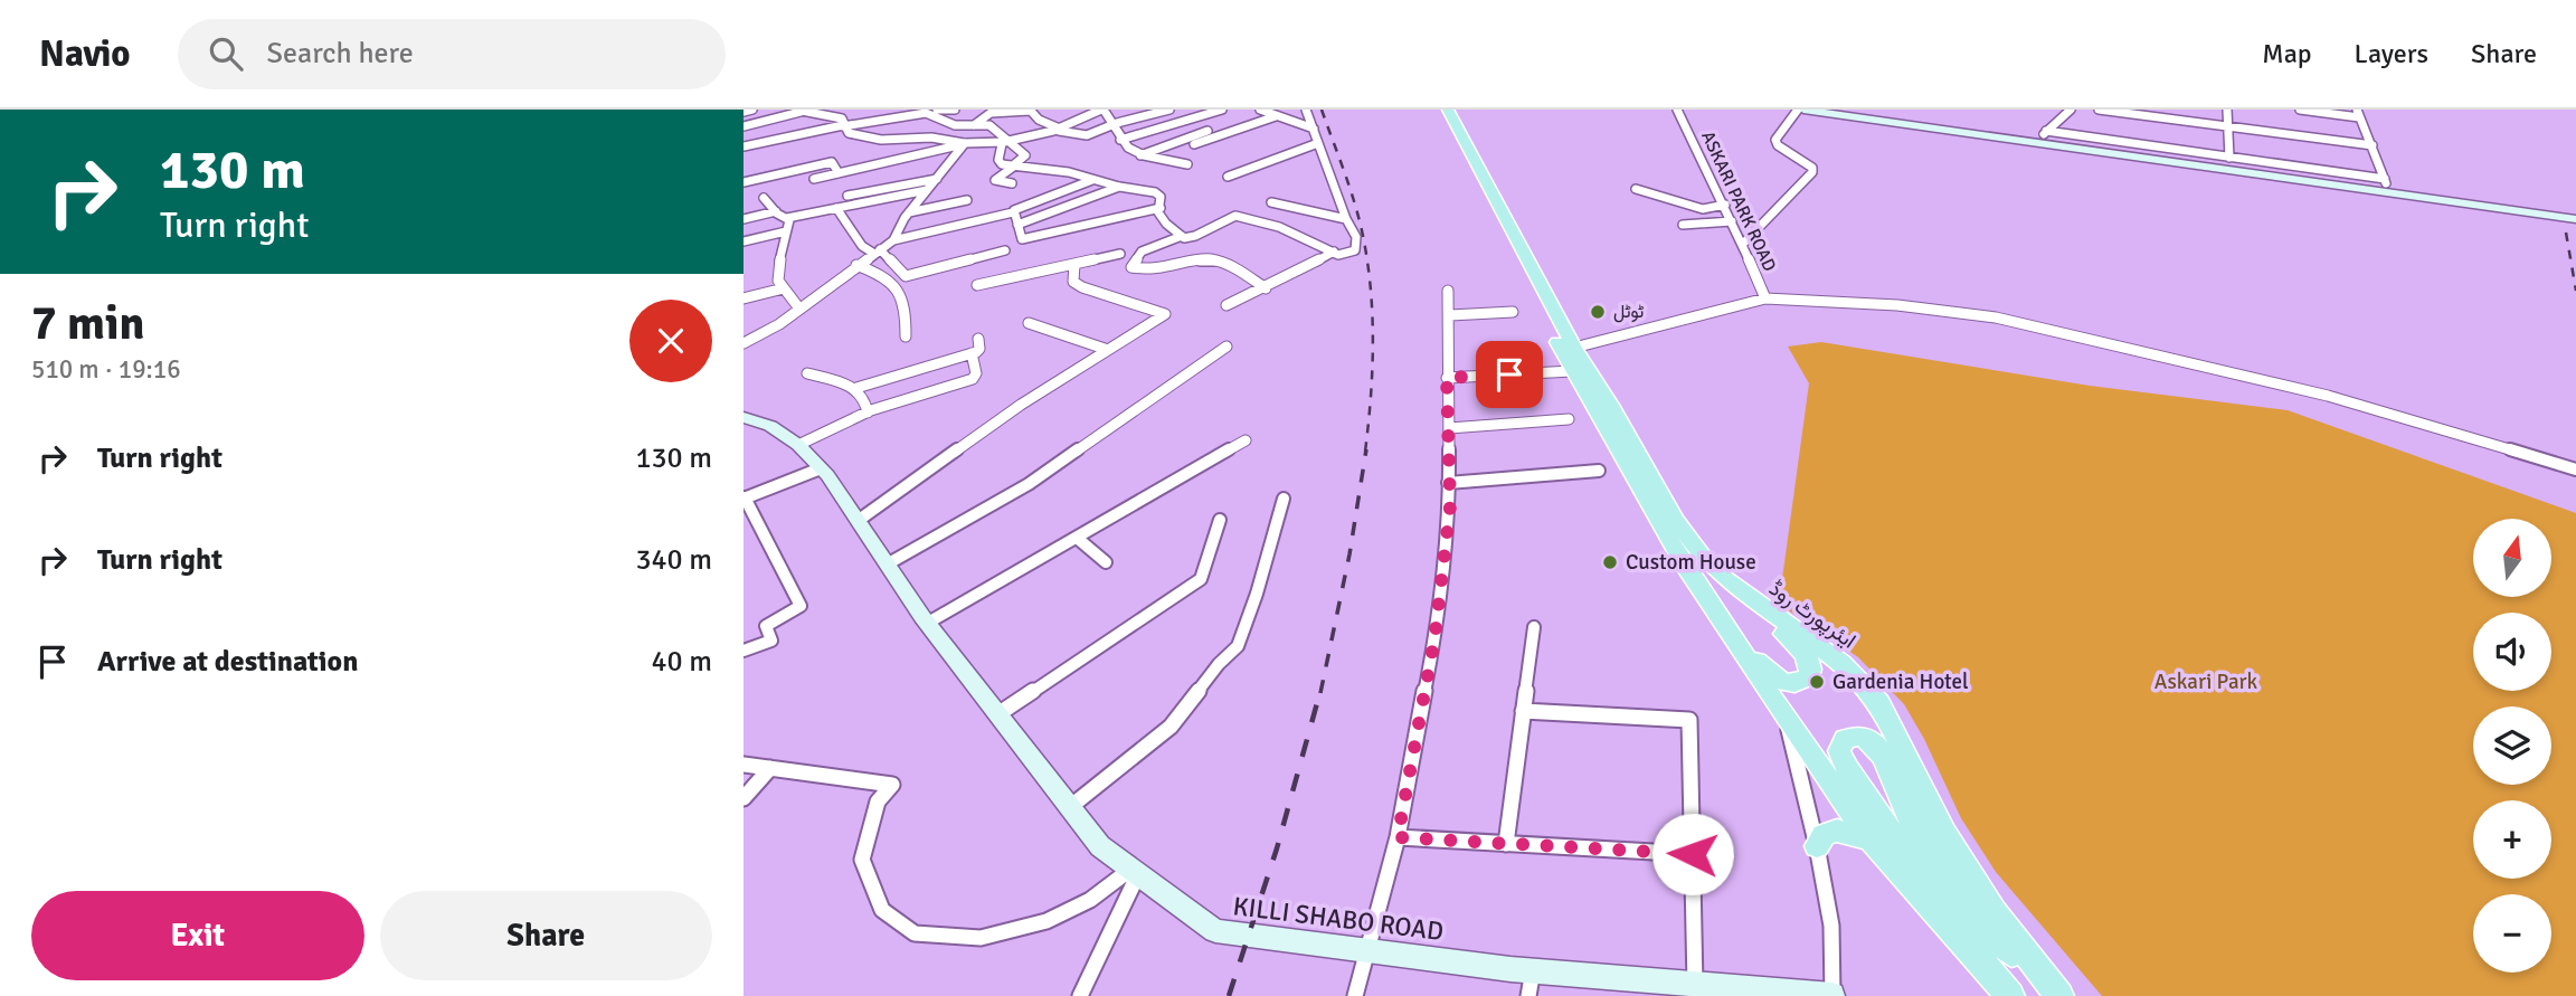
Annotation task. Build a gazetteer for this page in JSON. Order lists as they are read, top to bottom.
{
  "streets": {
    "main road": ["ایئرپورٹ روڈ"],
    "street": ["ASKARI PARK ROAD", "KILLI SHABO ROAD"]
  },
  "crossings": [
    ["ASKARI PARK ROAD", "ایئرپورٹ روڈ"]
  ],
  "parks": ["Askari Park"],
  "places": ["ٹوٹل", "Custom House", "Gardenia Hotel"],
  "north": "top",
  "page": {
    "header": "Navio",
    "search": "Search here",
    "nav": ["Map", "Layers", "Share"],
    "turn": ["130 m", "Turn right"],
    "heading": ["7 min", "510 m · 19:16"],
    "list": [
      {
        "name": "Turn right",
        "value": "130 m"
      },
      {
        "name": "Turn right",
        "value": "340 m"
      },
      {
        "name": "Arrive at destination",
        "value": "40 m"
      }
    ],
    "map_buttons": ["+", "−"],
    "buttons": ["Exit", "Share"]
  }
}
